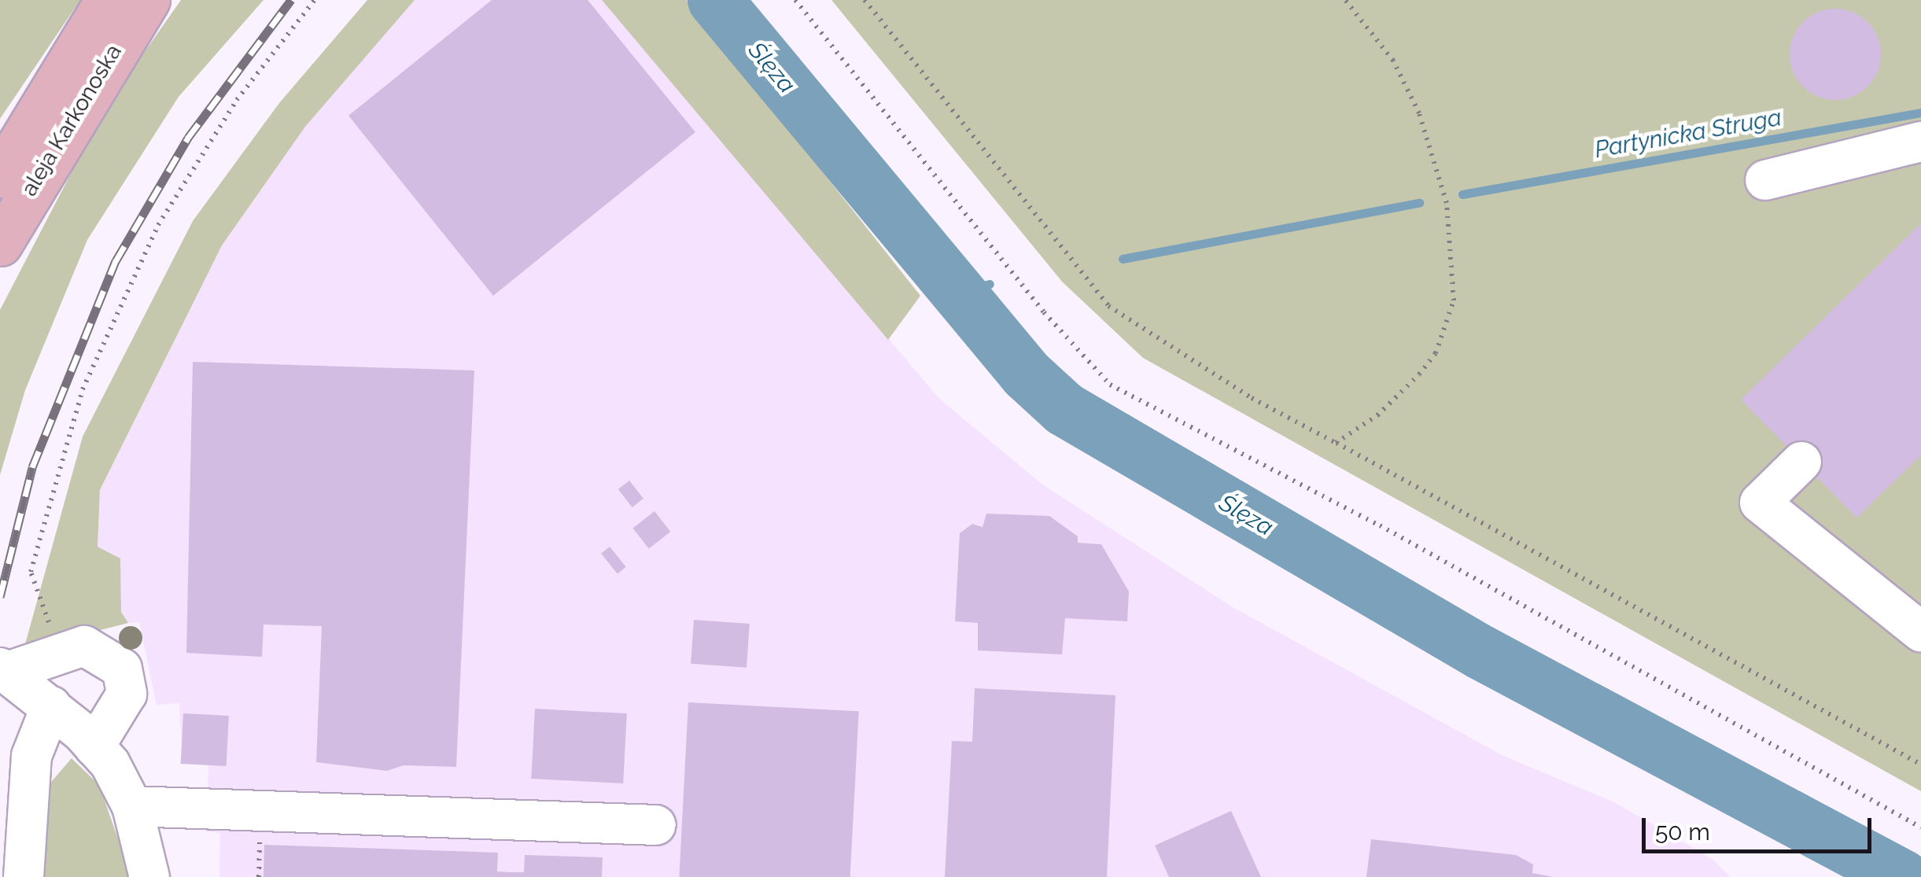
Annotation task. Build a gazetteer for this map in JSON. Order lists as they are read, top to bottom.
{
  "streets": {
    "main road": ["aleja Karkonoska"]
  },
  "water": ["Ślęza", "Partynicka Struga"],
  "scale_bar": "50 m"
}
